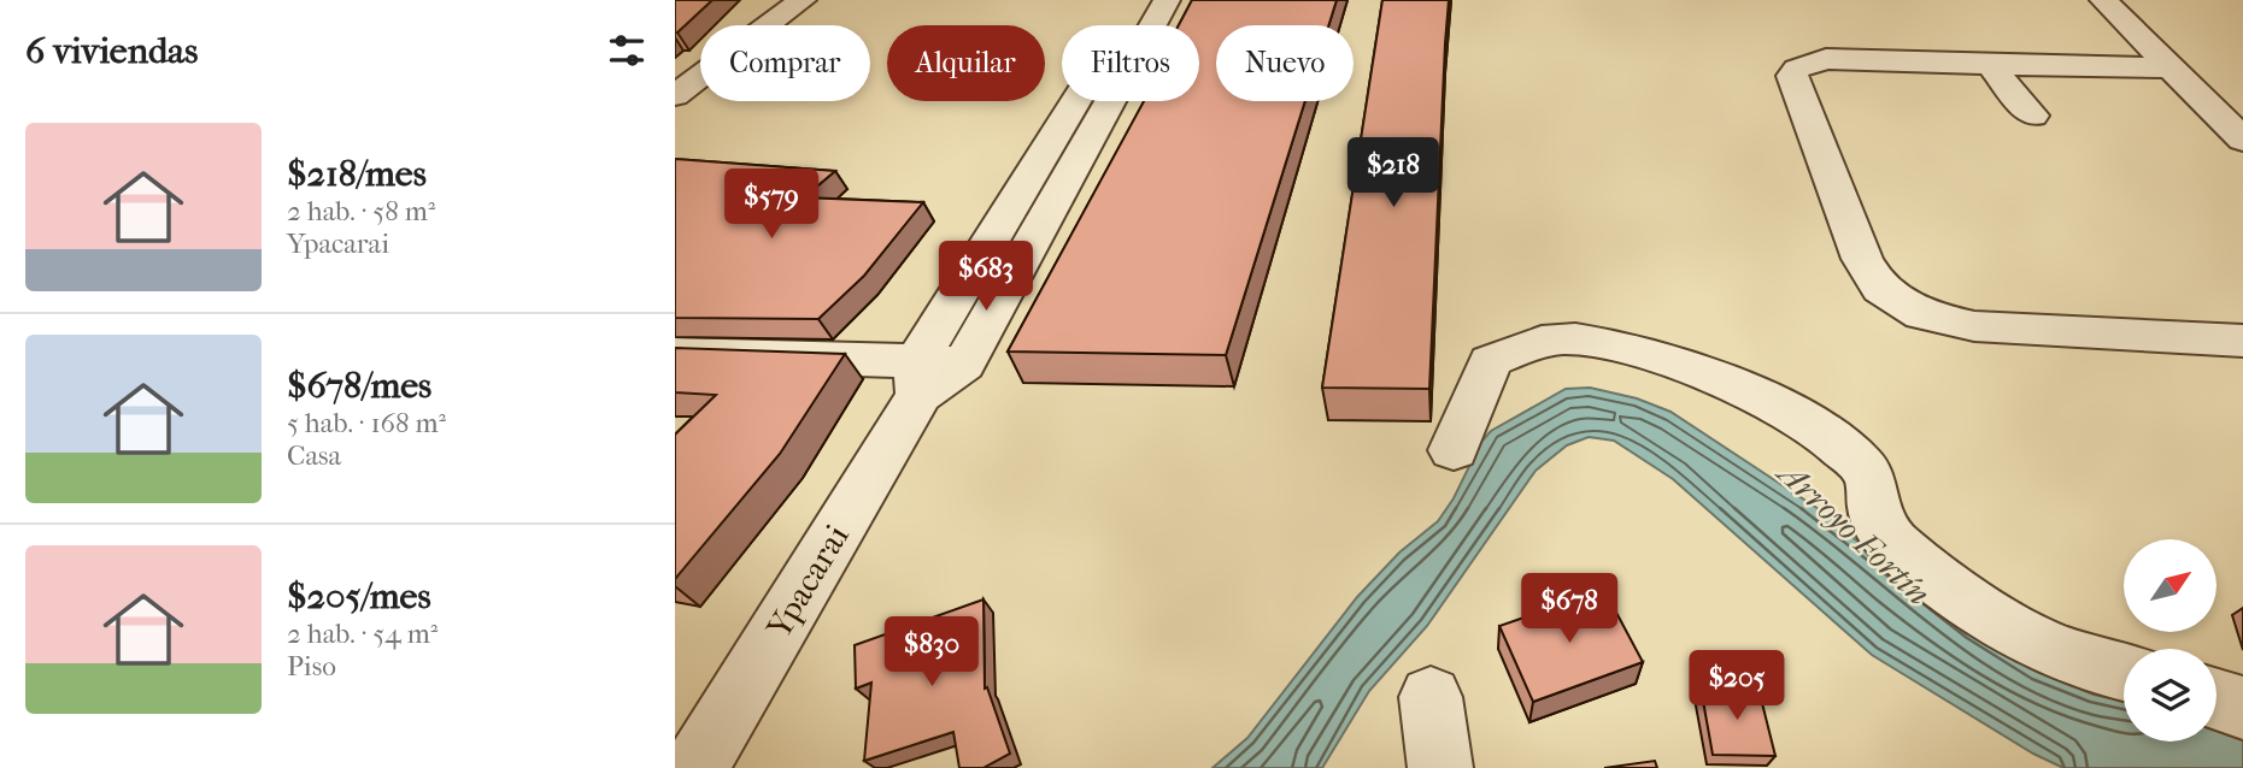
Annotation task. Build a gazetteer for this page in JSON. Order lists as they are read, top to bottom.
{
  "streets": {
    "street": ["Ypacarai"]
  },
  "water": ["Arroyo Fortín"],
  "north": "top right",
  "page": {
    "heading": "6 viviendas",
    "chip": [
      "Comprar",
      "Alquilar",
      "Filtros",
      "Nuevo"
    ],
    "list": [
      {
        "name": "$218/mes",
        "note": "2 hab. · 58 m² · Ypacarai"
      },
      {
        "name": "$678/mes",
        "note": "5 hab. · 168 m² · Casa"
      },
      {
        "name": "$205/mes",
        "note": "2 hab. · 54 m² · Piso"
      }
    ],
    "price": [
      "$218",
      "$579",
      "$683",
      "$678",
      "$830",
      "$205"
    ]
  }
}
